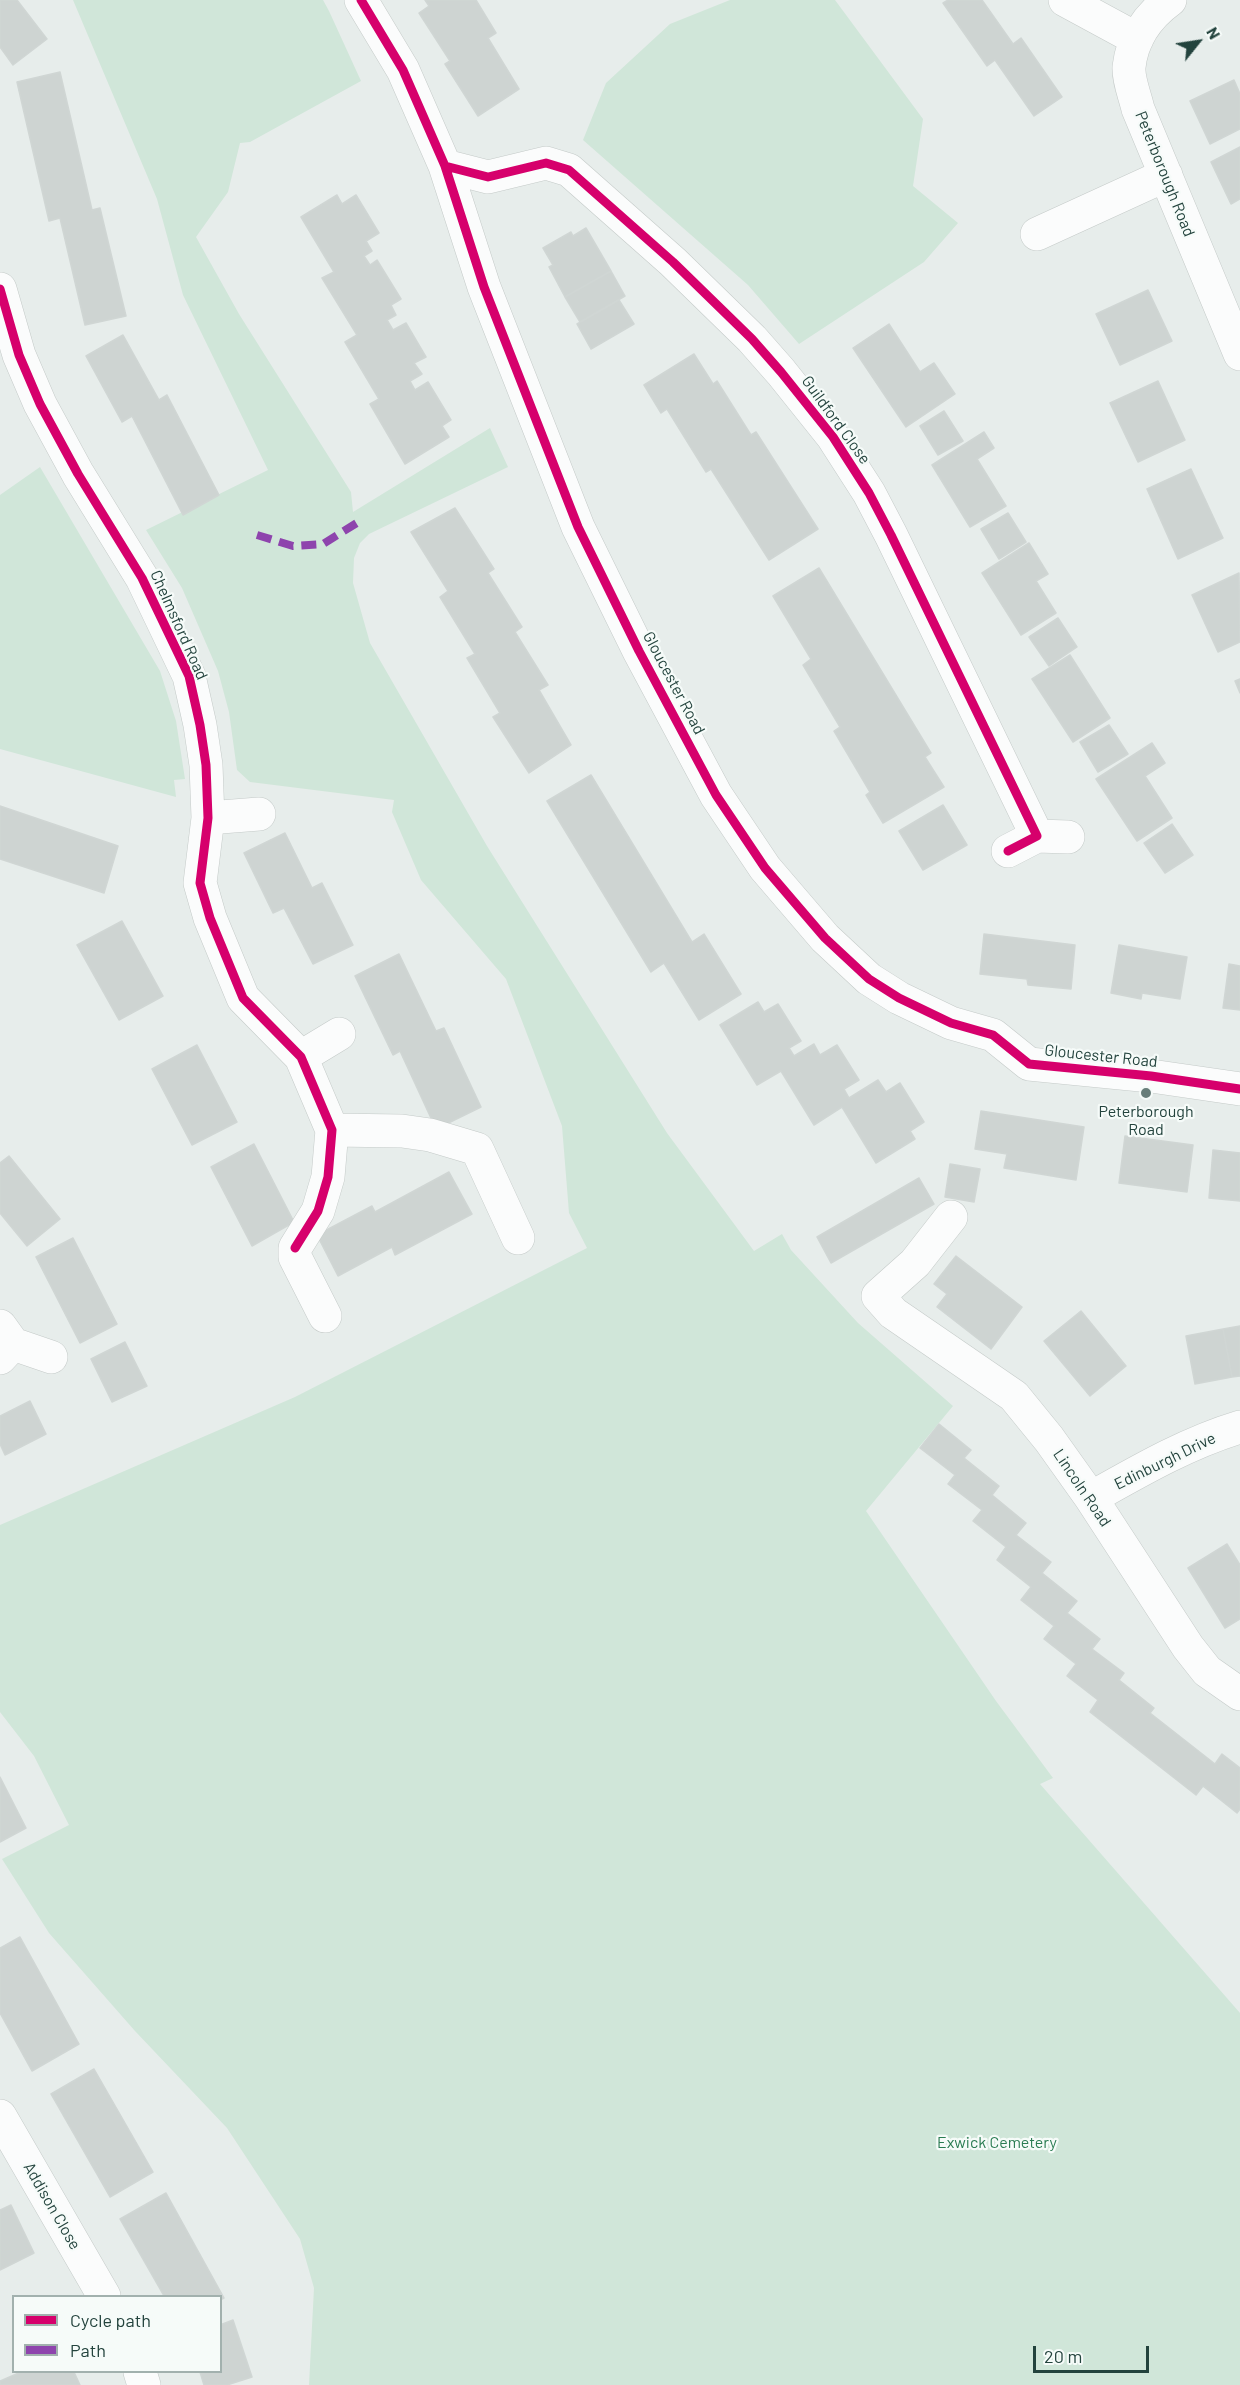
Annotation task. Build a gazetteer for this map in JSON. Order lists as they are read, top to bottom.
{
  "streets": {
    "street": [
      "Peterborough Road",
      "Guildford Close",
      "Chelmsford Road",
      "Gloucester Road",
      "Edinburgh Drive",
      "Lincoln Road",
      "Addison Close"
    ]
  },
  "crossings": [
    ["Guildford Close", "Gloucester Road"],
    ["Edinburgh Drive", "Lincoln Road"]
  ],
  "parks": ["Exwick Cemetery"],
  "places": ["Peterborough Road"],
  "legend": ["Cycle path", "Path"],
  "scale_bar": "20 m",
  "north": "top right"
}
